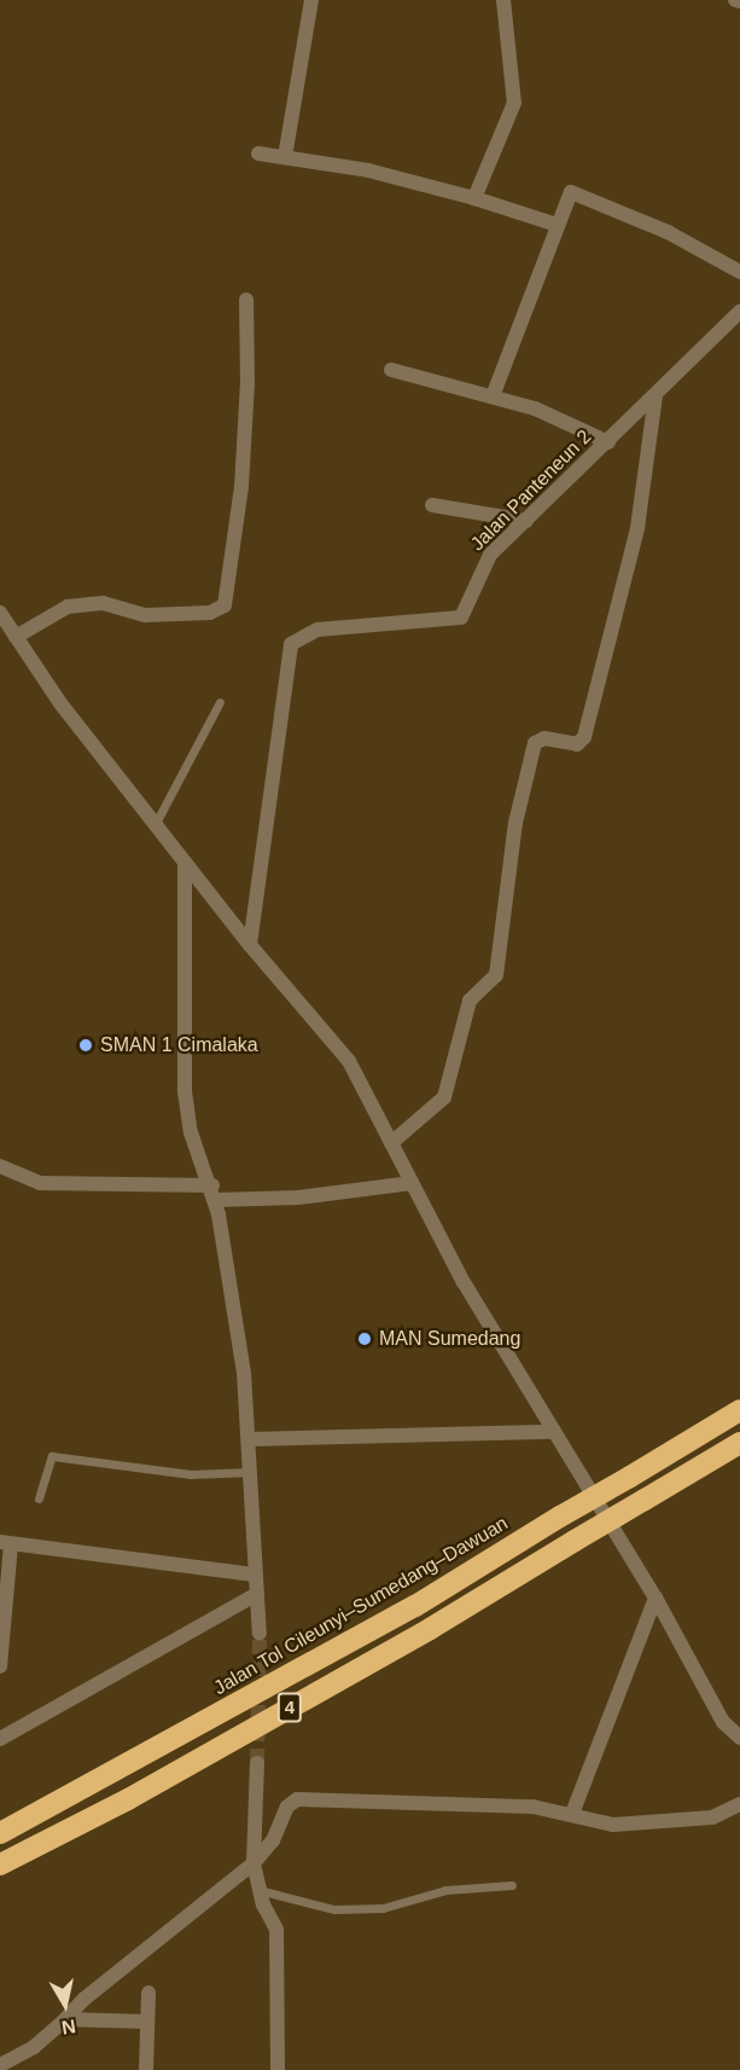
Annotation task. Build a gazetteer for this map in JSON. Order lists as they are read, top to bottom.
{
  "streets": {
    "highway": ["Jalan Tol Cileunyi–Sumedang–Dawuan", "4"],
    "street": ["Jalan Panteneun 2"]
  },
  "places": ["SMAN 1 Cimalaka", "MAN Sumedang"],
  "north": "bottom"
}
